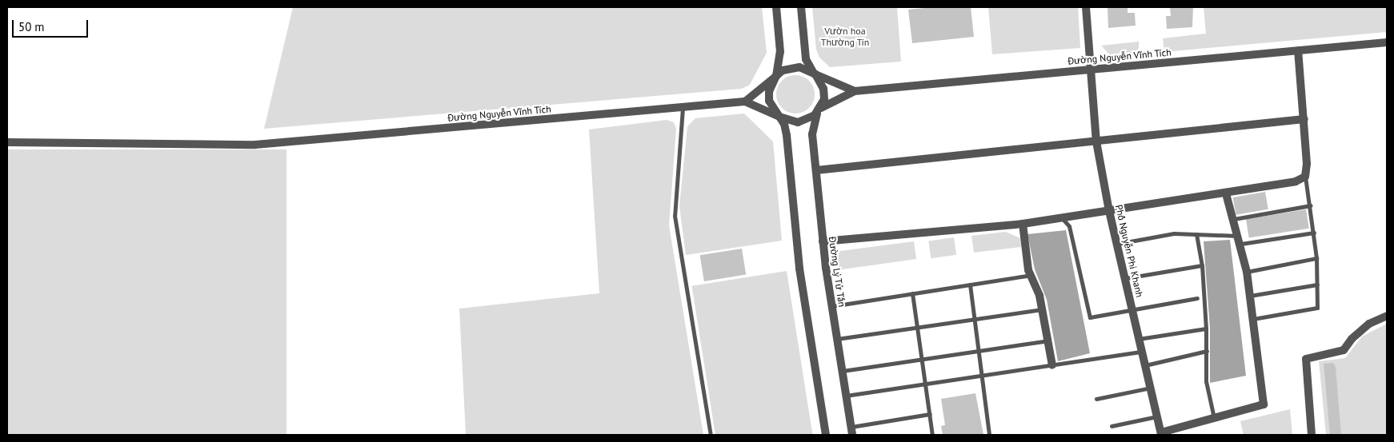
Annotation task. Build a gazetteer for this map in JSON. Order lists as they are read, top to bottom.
{
  "streets": {
    "street": ["Đường Nguyễn Vĩnh Tích", "Phố Nguyễn Phi Khanh", "Đường Lý Tử Tấn"]
  },
  "crossings": [
    ["Đường Nguyễn Vĩnh Tích", "Phố Nguyễn Phi Khanh"]
  ],
  "parks": ["Vườn hoa Thường Tín"],
  "scale_bar": "50 m"
}
